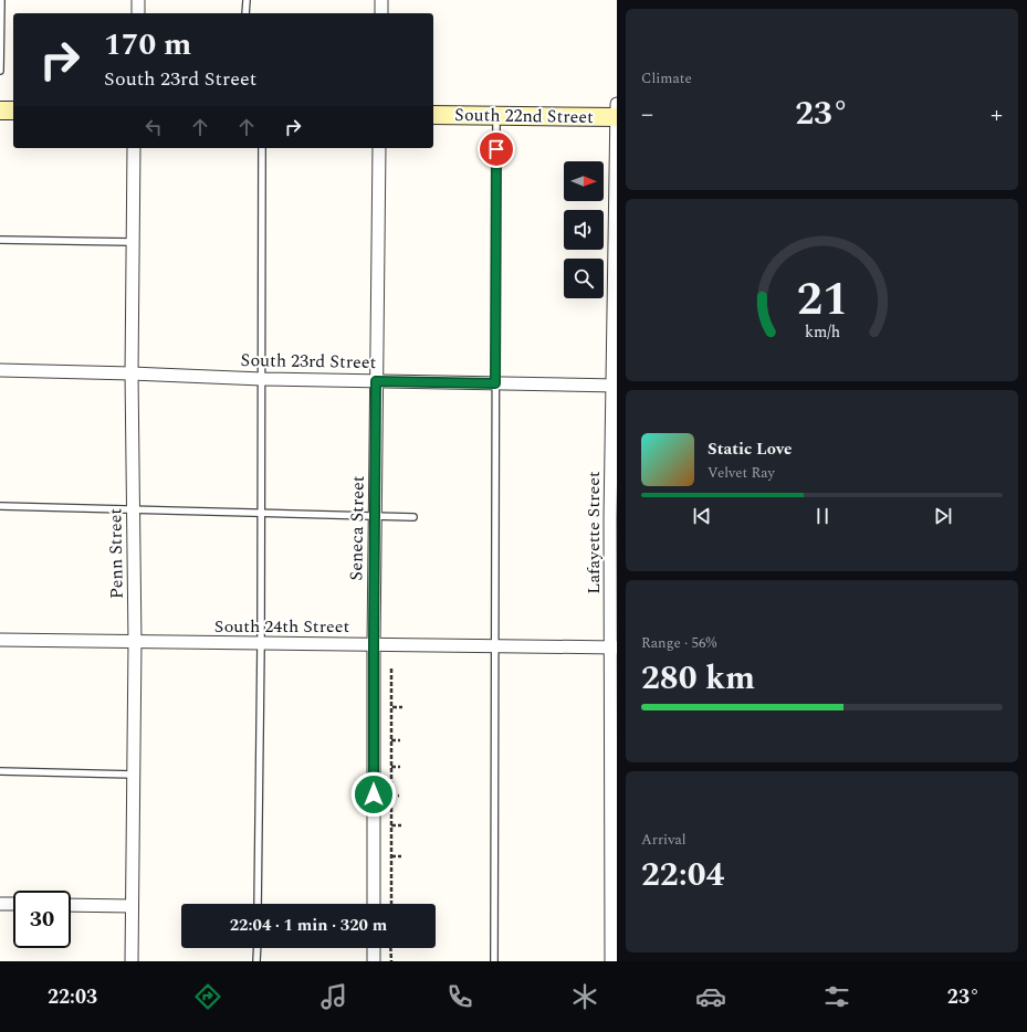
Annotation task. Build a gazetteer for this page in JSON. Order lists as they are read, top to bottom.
{
  "streets": {
    "main road": ["South 22nd Street"],
    "street": [
      "South 23rd Street",
      "Seneca Street",
      "Lafayette Street",
      "Penn Street",
      "South 24th Street"
    ]
  },
  "crossings": [
    ["South 22nd Street", "Lafayette Street"],
    ["South 23rd Street", "Seneca Street"],
    ["South 23rd Street", "Lafayette Street"],
    ["South 23rd Street", "Penn Street"],
    ["Seneca Street", "South 24th Street"],
    ["Lafayette Street", "South 24th Street"],
    ["Penn Street", "South 24th Street"]
  ],
  "north": "right",
  "page": {
    "tile": [
      "Climate",
      ["Range · 56%", "280 km"],
      ["Arrival", "22:04"]
    ],
    "turn": ["170 m", "South 23rd Street"],
    "heat": ["−", "23°", "+"],
    "song": ["Static Love", "Velvet Ray"],
    "limit": "30",
    "trip": "22:04 · 1 min · 320 m",
    "tabs": ["22:03", "23°"],
    "gauge": ["21", "km/h"]
  }
}
